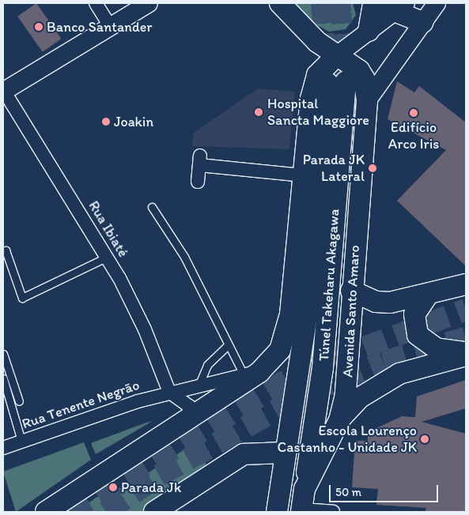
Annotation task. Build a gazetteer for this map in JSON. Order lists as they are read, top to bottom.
{
  "streets": {
    "main road": ["Túnel Takeharu Akagawa", "Avenida Santo Amaro"],
    "street": ["Rua Ibiaté", "Rua Tenente Negrão"]
  },
  "crossings": [
    ["Rua Ibiaté", "Rua Tenente Negrão"],
    ["Túnel Takeharu Akagawa", "Avenida Santo Amaro"]
  ],
  "places": [
    "Banco Santander",
    "Hospital Sancta Maggiore",
    "Edifício Arco Iris",
    "Joakin",
    "Parada JK Lateral",
    "Escola Lourenço Castanho - Unidade JK",
    "Parada Jk"
  ],
  "scale_bar": "50 m"
}
